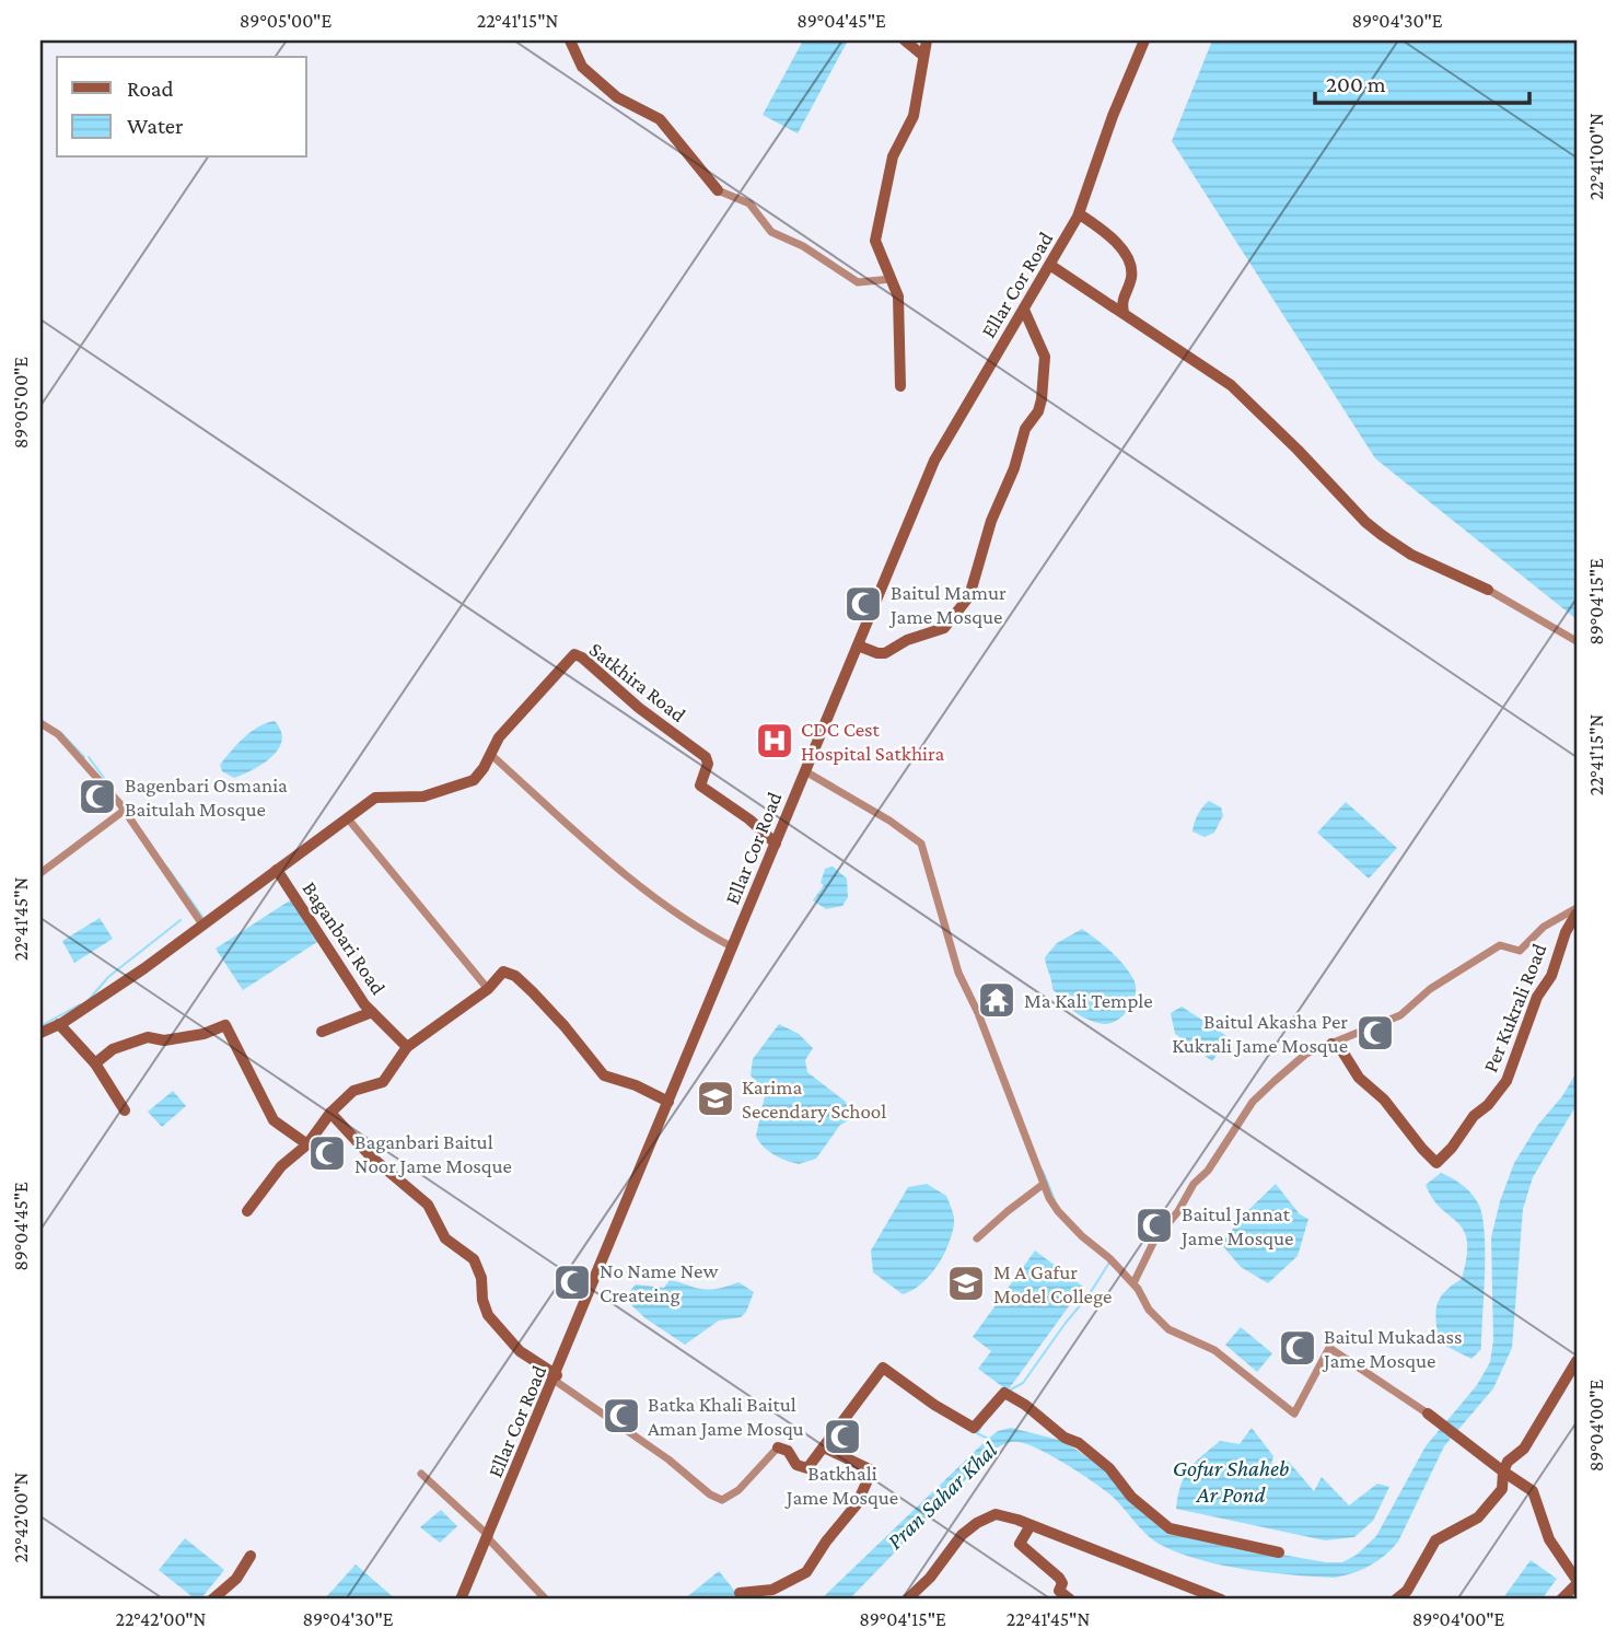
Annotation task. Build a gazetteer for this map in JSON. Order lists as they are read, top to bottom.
{
  "streets": {
    "street": [
      "Ellar Cor Road",
      "Satkhira Road",
      "Baganbari Road",
      "Per Kukrali Road"
    ]
  },
  "crossings": [
    ["Ellar Cor Road", "Satkhira Road"],
    ["Satkhira Road", "Baganbari Road"]
  ],
  "water": ["Gofur Shaheb Ar Pond", "Pran Sahar Khal"],
  "places": {
    "mosque": [
      "Baitul Mamur Jame Mosque",
      "Bagenbari Osmania Baitulah Mosque",
      "Baitul Akasha Per Kukrali Jame Mosque",
      "Baganbari Baitul Noor Jame Mosque",
      "Baitul Jannat Jame Mosque",
      "No Name New Createing",
      "Baitul Mukadass Jame Mosque",
      "Batka Khali Baitul Aman Jame Mosqu",
      "Batkhali Jame Mosque"
    ],
    "hospital": ["CDC Cest Hospital Satkhira"],
    "temple": ["Ma Kali Temple"],
    "school or university": ["Karima Secendary School", "M A Gafur Model College"]
  },
  "legend": ["Road", "Water"],
  "scale_bar": "200 m",
  "coordinates": [
    "89°05'00\"E",
    "22°41'15\"N",
    "89°04'45\"E",
    "89°04'30\"E",
    "22°41'00\"N",
    "89°04'15\"E",
    "22°41'45\"N",
    "89°04'00\"E",
    "22°42'00\"N"
  ]
}
